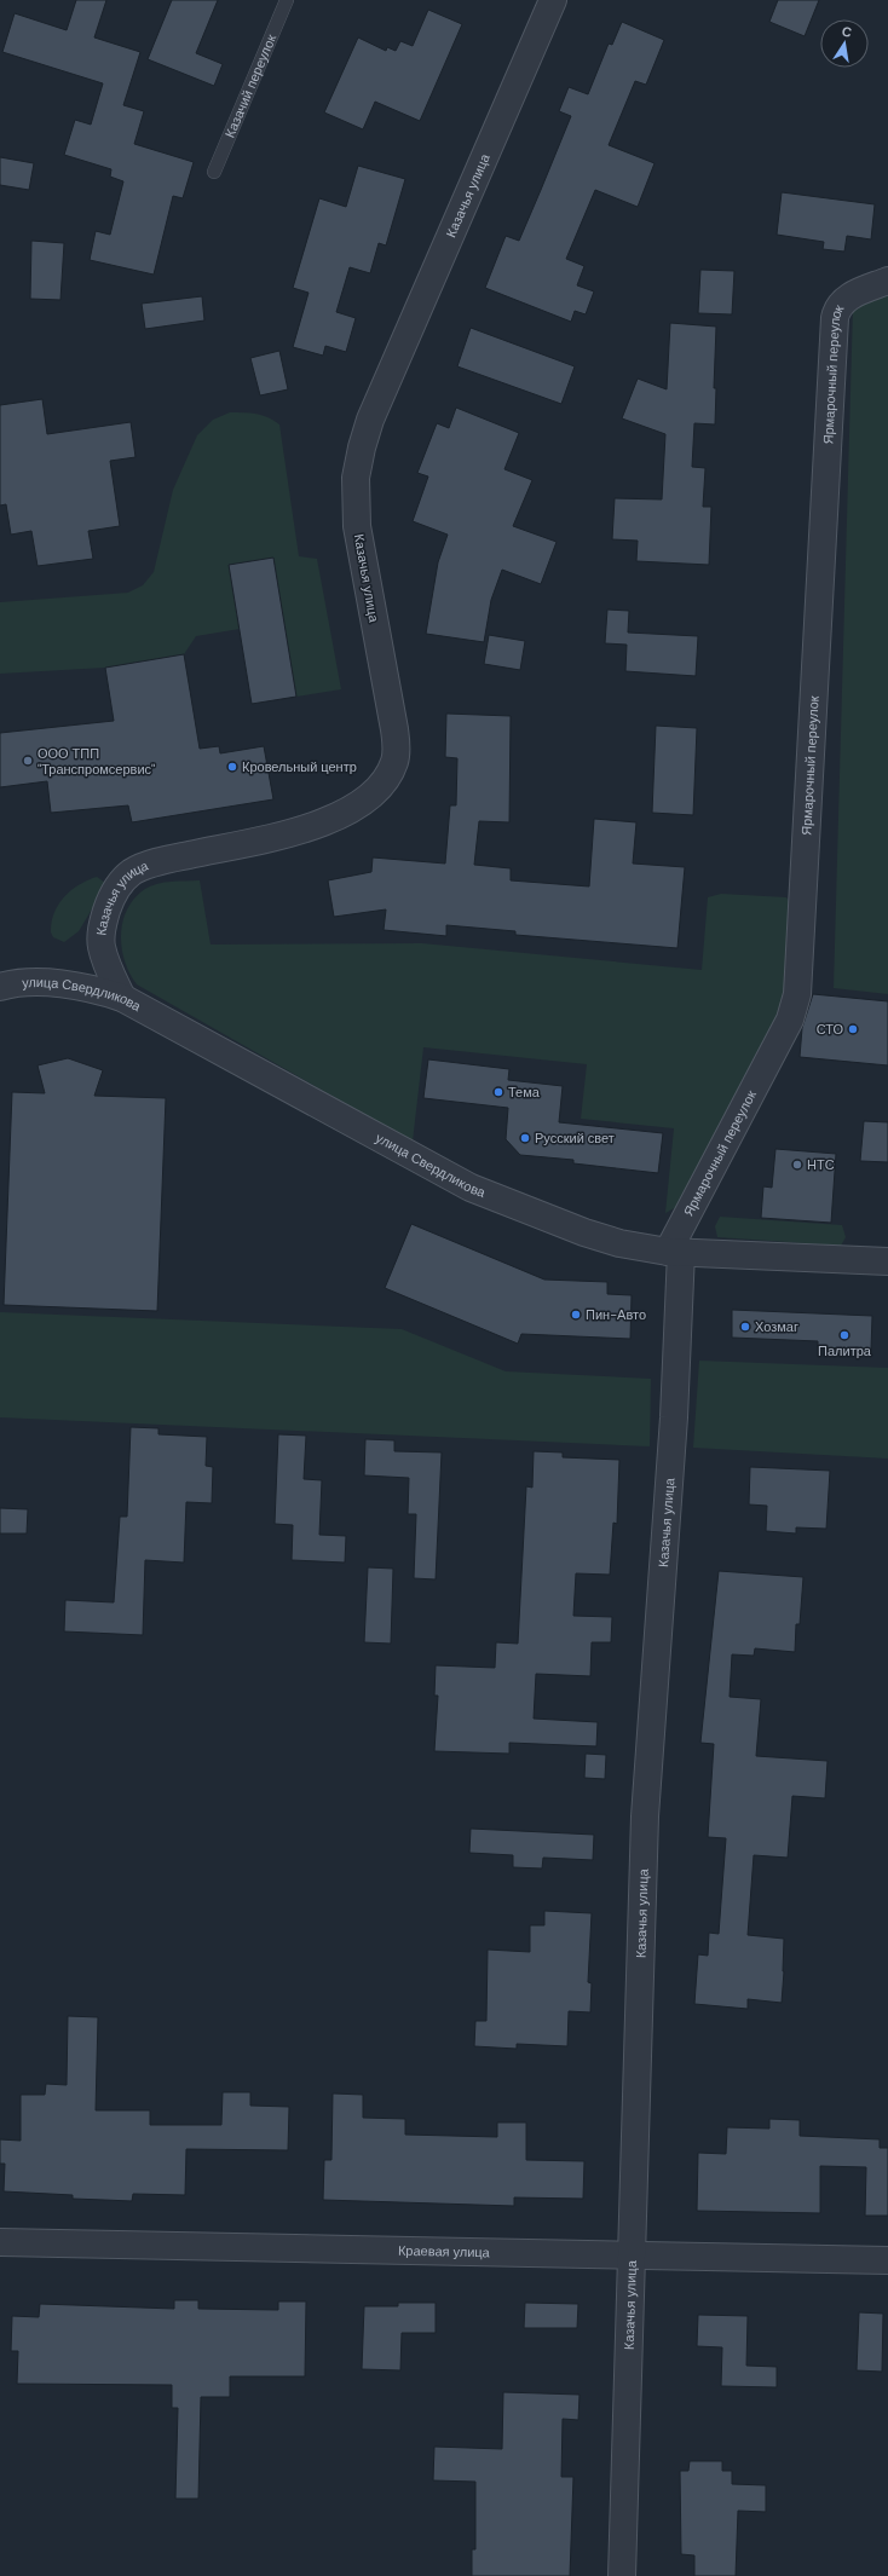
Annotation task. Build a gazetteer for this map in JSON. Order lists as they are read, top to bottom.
{
  "streets": {
    "street": [
      "Казачья улица",
      "Ярмарочный переулок",
      "улица Свердликова",
      "Краевая улица"
    ],
    "lane": ["Казачий переулок"]
  },
  "crossings": [
    ["Казачья улица", "Ярмарочный переулок"],
    ["Казачья улица", "улица Свердликова"],
    ["Казачья улица", "Краевая улица"],
    ["Ярмарочный переулок", "улица Свердликова"]
  ],
  "places": [
    "ООО ТПП \"Транспромсервис\"",
    "Кровельный центр",
    "СТО",
    "Тема",
    "Русский свет",
    "НТС",
    "Пин-Авто",
    "Хозмаг",
    "Палитра"
  ],
  "north": "top"
}
